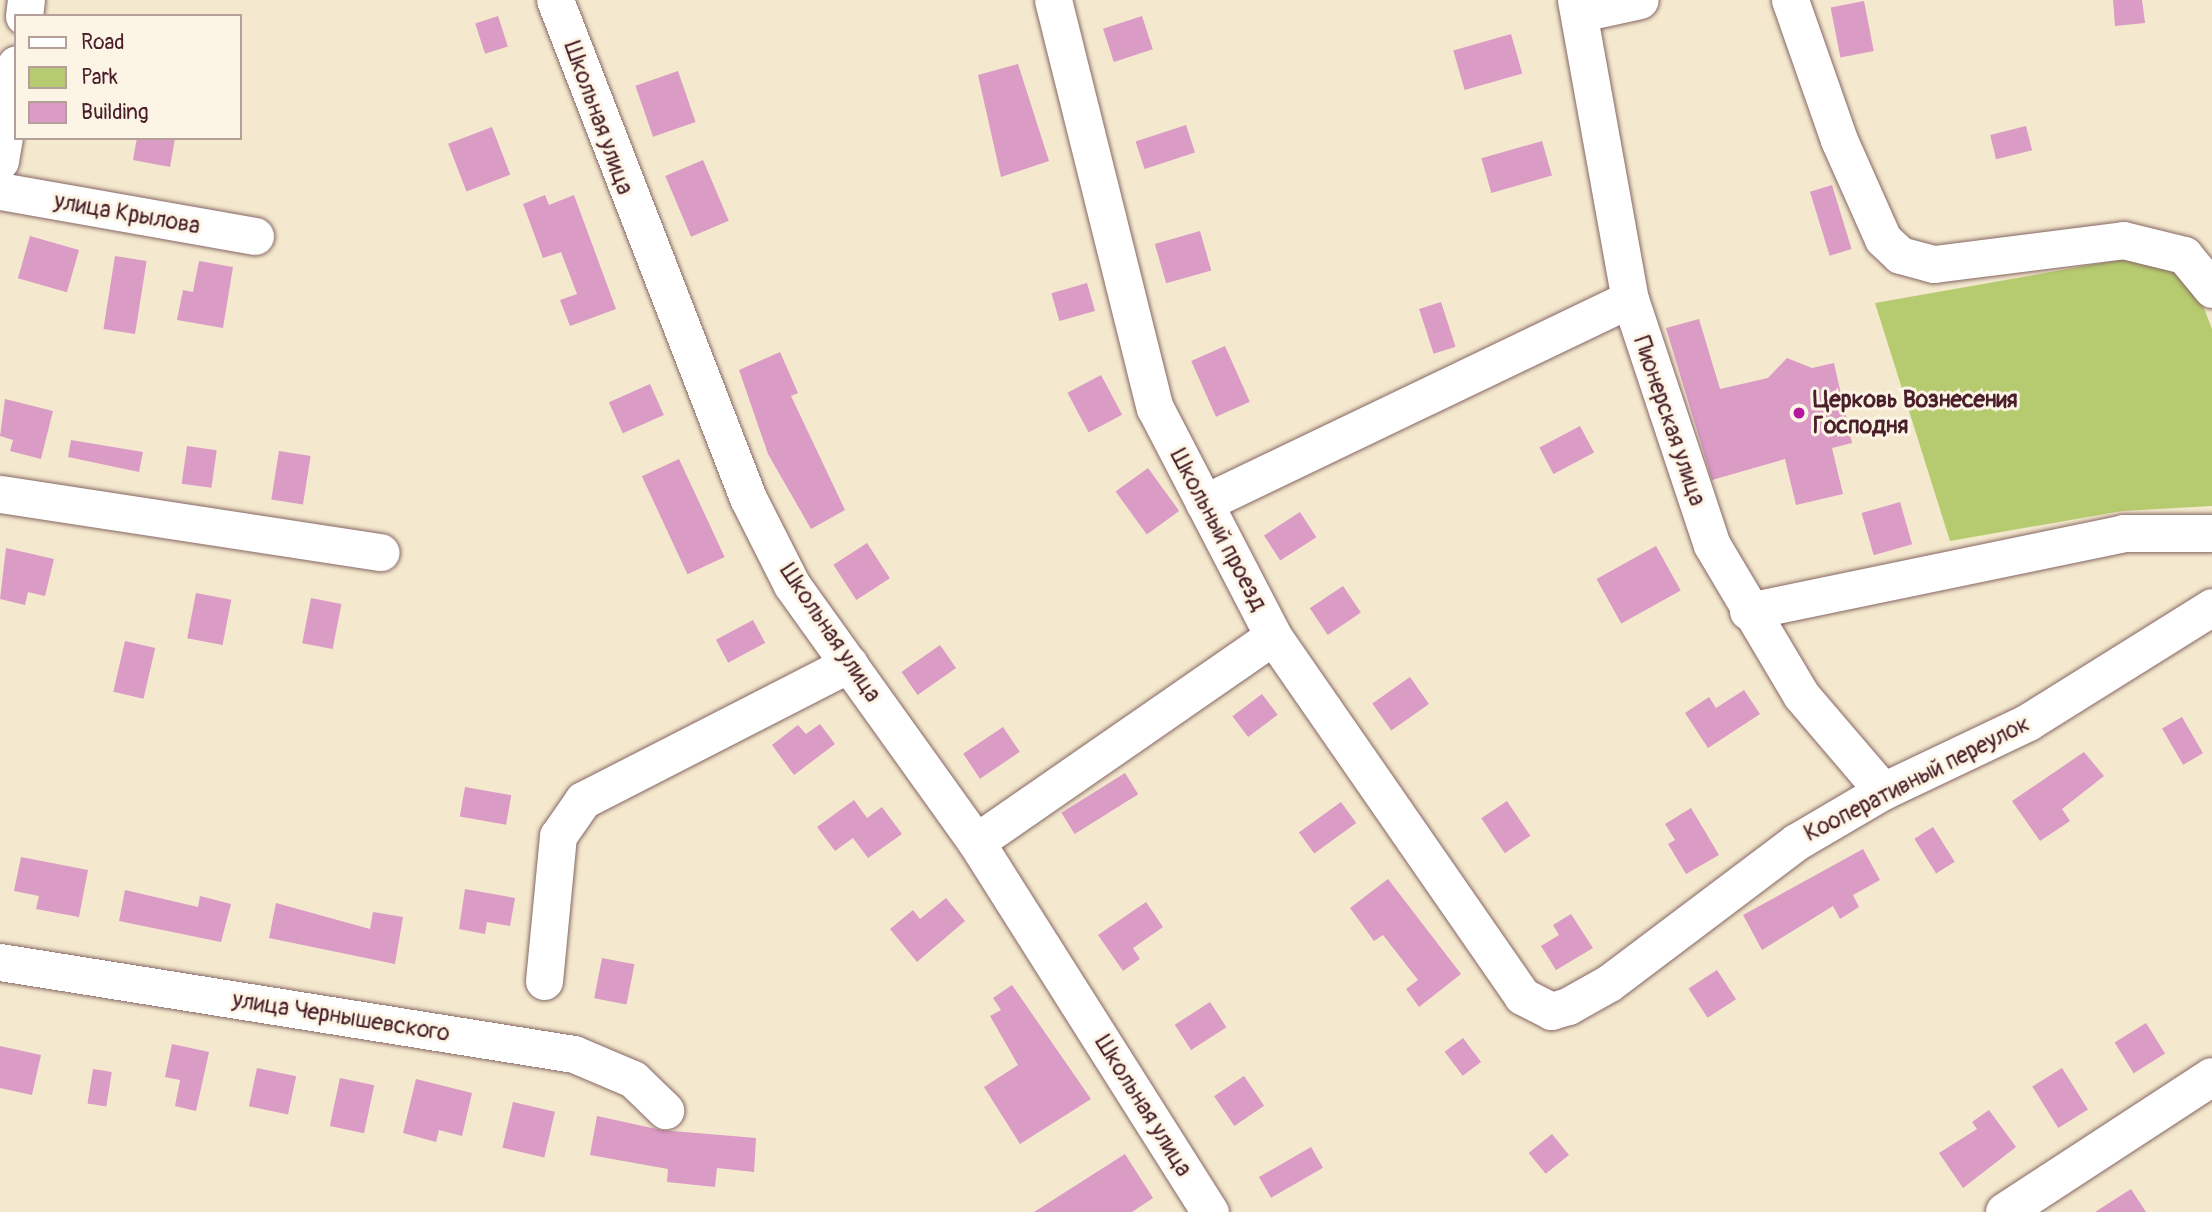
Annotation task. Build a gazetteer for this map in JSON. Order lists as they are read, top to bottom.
{
  "streets": {
    "street": [
      "Школьная улица",
      "улица Крылова",
      "Пионерская улица",
      "Школьный проезд",
      "Кооперативный переулок",
      "улица Чернышевского"
    ]
  },
  "crossings": [
    ["Пионерская улица", "Кооперативный переулок"],
    ["Школьный проезд", "Кооперативный переулок"]
  ],
  "places": ["Церковь Вознесения Господня"],
  "legend": ["Road", "Park", "Building"]
}
